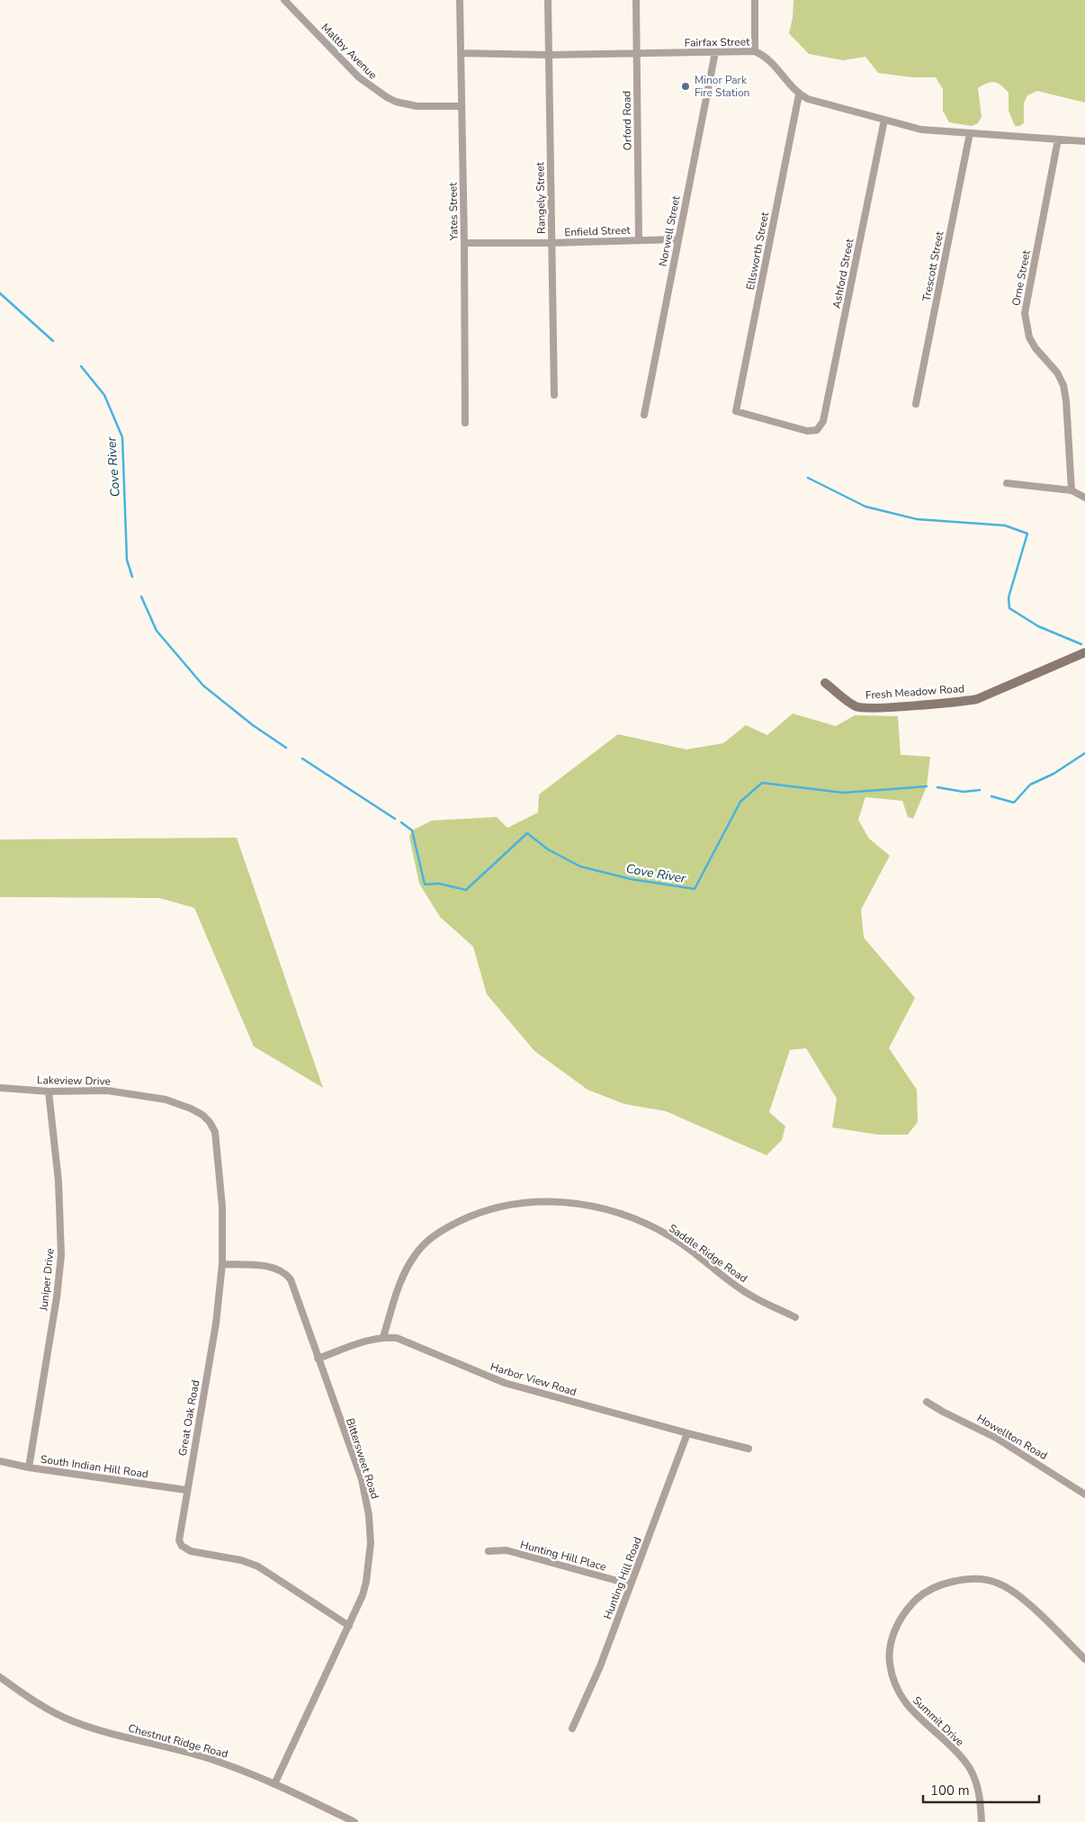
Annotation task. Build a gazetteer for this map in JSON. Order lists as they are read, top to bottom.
{
  "streets": {
    "street": [
      "Fairfax Street",
      "Maltby Avenue",
      "Orford Road",
      "Rangely Street",
      "Yates Street",
      "Enfield Street",
      "Norwell Street",
      "Ellsworth Street",
      "Trescott Street",
      "Ashford Street",
      "Orne Street",
      "Fresh Meadow Road",
      "Lakeview Drive",
      "Saddle Ridge Road",
      "Juniper Drive",
      "Harbor View Road",
      "Great Oak Road",
      "Howellton Road",
      "Bittersweet Road",
      "South Indian Hill Road",
      "Hunting Hill Place",
      "Hunting Hill Road",
      "Summit Drive",
      "Chestnut Ridge Road"
    ]
  },
  "crossings": [
    ["Fairfax Street", "Orford Road"],
    ["Fairfax Street", "Rangely Street"],
    ["Fairfax Street", "Yates Street"],
    ["Fairfax Street", "Norwell Street"],
    ["Fairfax Street", "Ellsworth Street"],
    ["Fairfax Street", "Trescott Street"],
    ["Fairfax Street", "Ashford Street"],
    ["Fairfax Street", "Orne Street"],
    ["Maltby Avenue", "Yates Street"],
    ["Orford Road", "Enfield Street"],
    ["Rangely Street", "Enfield Street"],
    ["Yates Street", "Enfield Street"],
    ["Enfield Street", "Norwell Street"],
    ["Ellsworth Street", "Ashford Street"],
    ["Lakeview Drive", "Juniper Drive"],
    ["Lakeview Drive", "Great Oak Road"],
    ["Saddle Ridge Road", "Harbor View Road"],
    ["Juniper Drive", "South Indian Hill Road"],
    ["Harbor View Road", "Bittersweet Road"],
    ["Harbor View Road", "Hunting Hill Road"],
    ["Great Oak Road", "Bittersweet Road"],
    ["Great Oak Road", "South Indian Hill Road"],
    ["Bittersweet Road", "Chestnut Ridge Road"],
    ["Hunting Hill Place", "Hunting Hill Road"]
  ],
  "water": ["Cove River"],
  "places": ["Minor Park Fire Station"],
  "scale_bar": "100 m"
}
